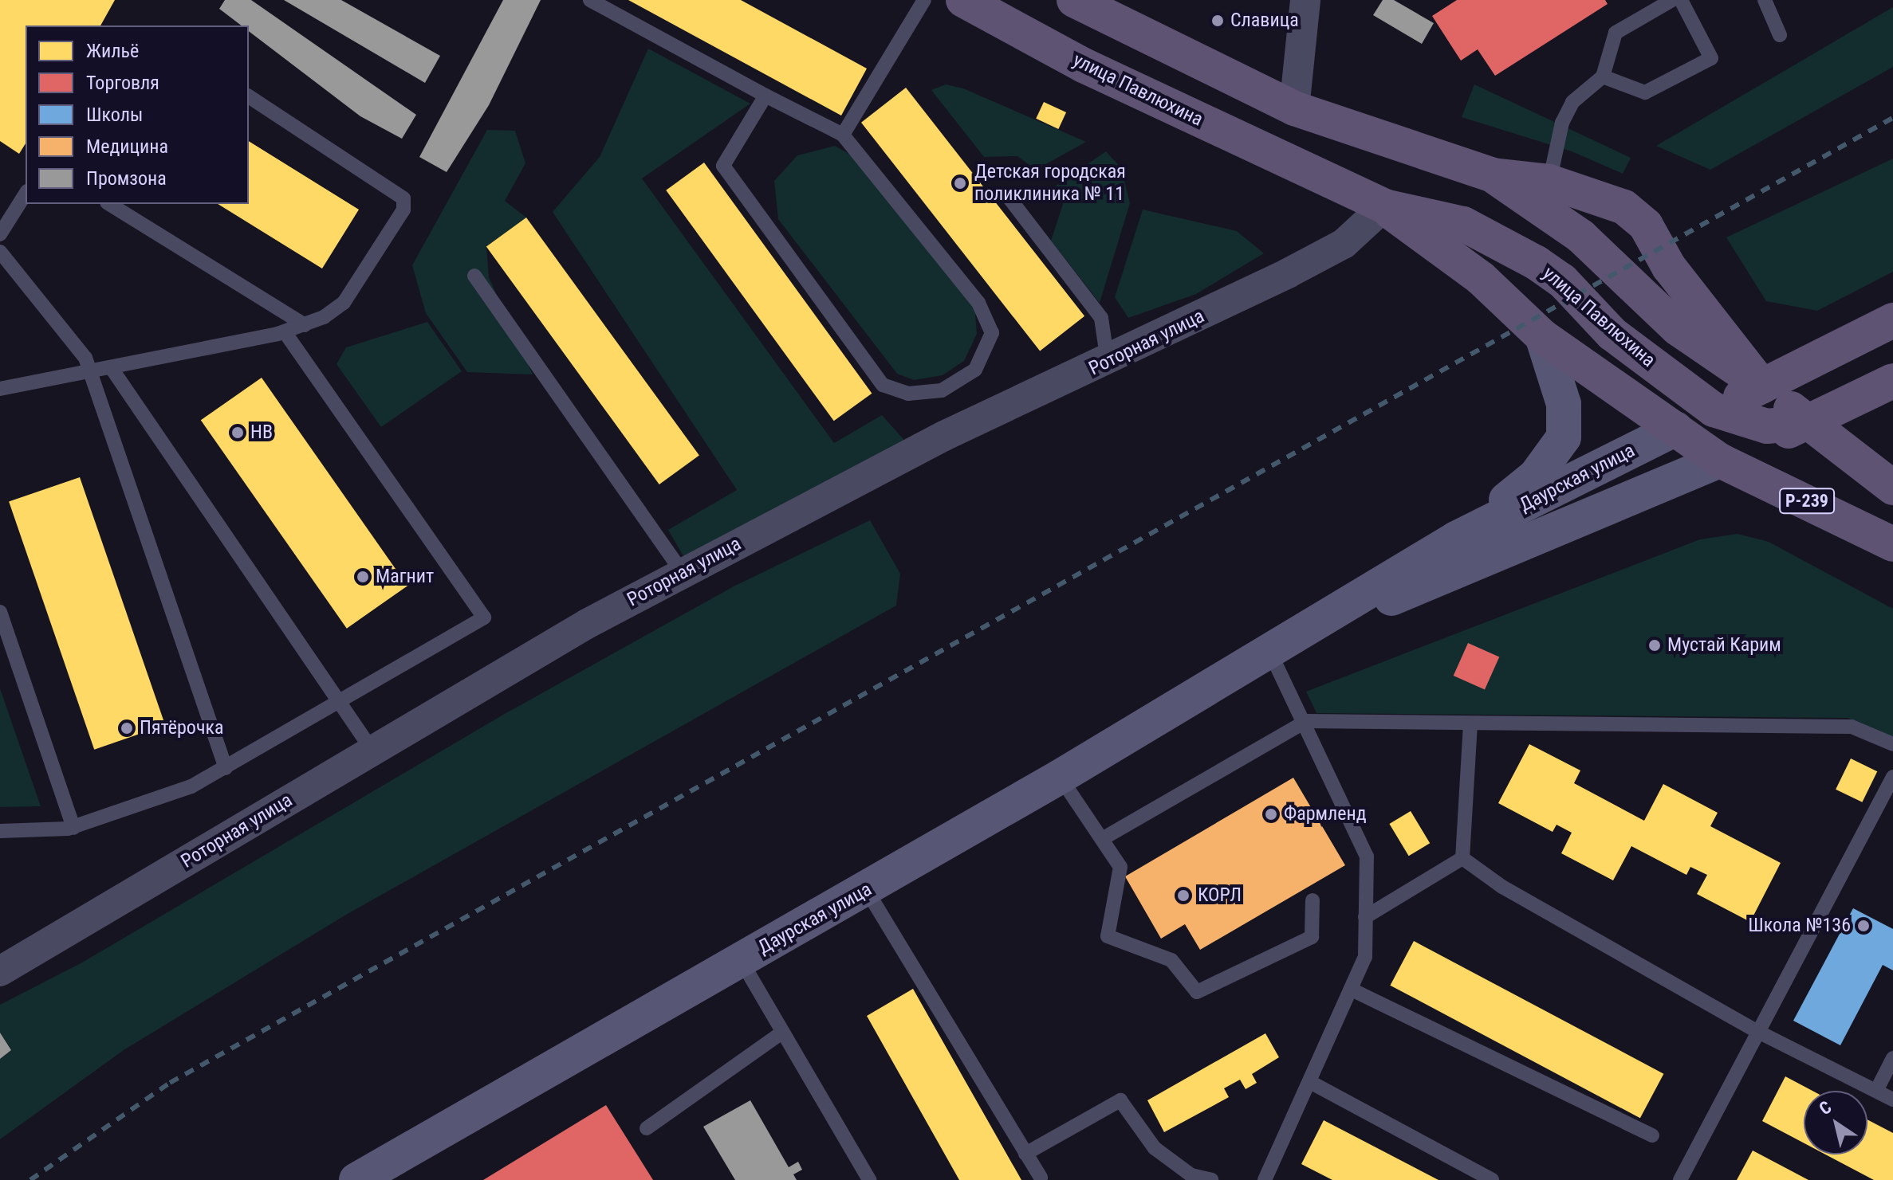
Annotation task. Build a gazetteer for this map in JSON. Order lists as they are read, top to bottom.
{
  "streets": {
    "main road": ["улица Павлюхина", "Даурская улица", "Р-239"],
    "street": ["Роторная улица"]
  },
  "crossings": [
    ["улица Павлюхина", "Роторная улица"],
    ["улица Павлюхина", "Даурская улица"],
    ["улица Павлюхина", "Р-239"],
    ["Даурская улица", "Р-239"]
  ],
  "places": [
    "Славица",
    "Детская городская поликлиника № 11",
    "HB",
    "Магнит",
    "Мустай Карим",
    "Пятёрочка",
    "Фармленд",
    "КОРЛ",
    "Школа №136"
  ],
  "legend": [
    "Жильё",
    "Торговля",
    "Школы",
    "Медицина",
    "Промзона"
  ],
  "north": "top left"
}
